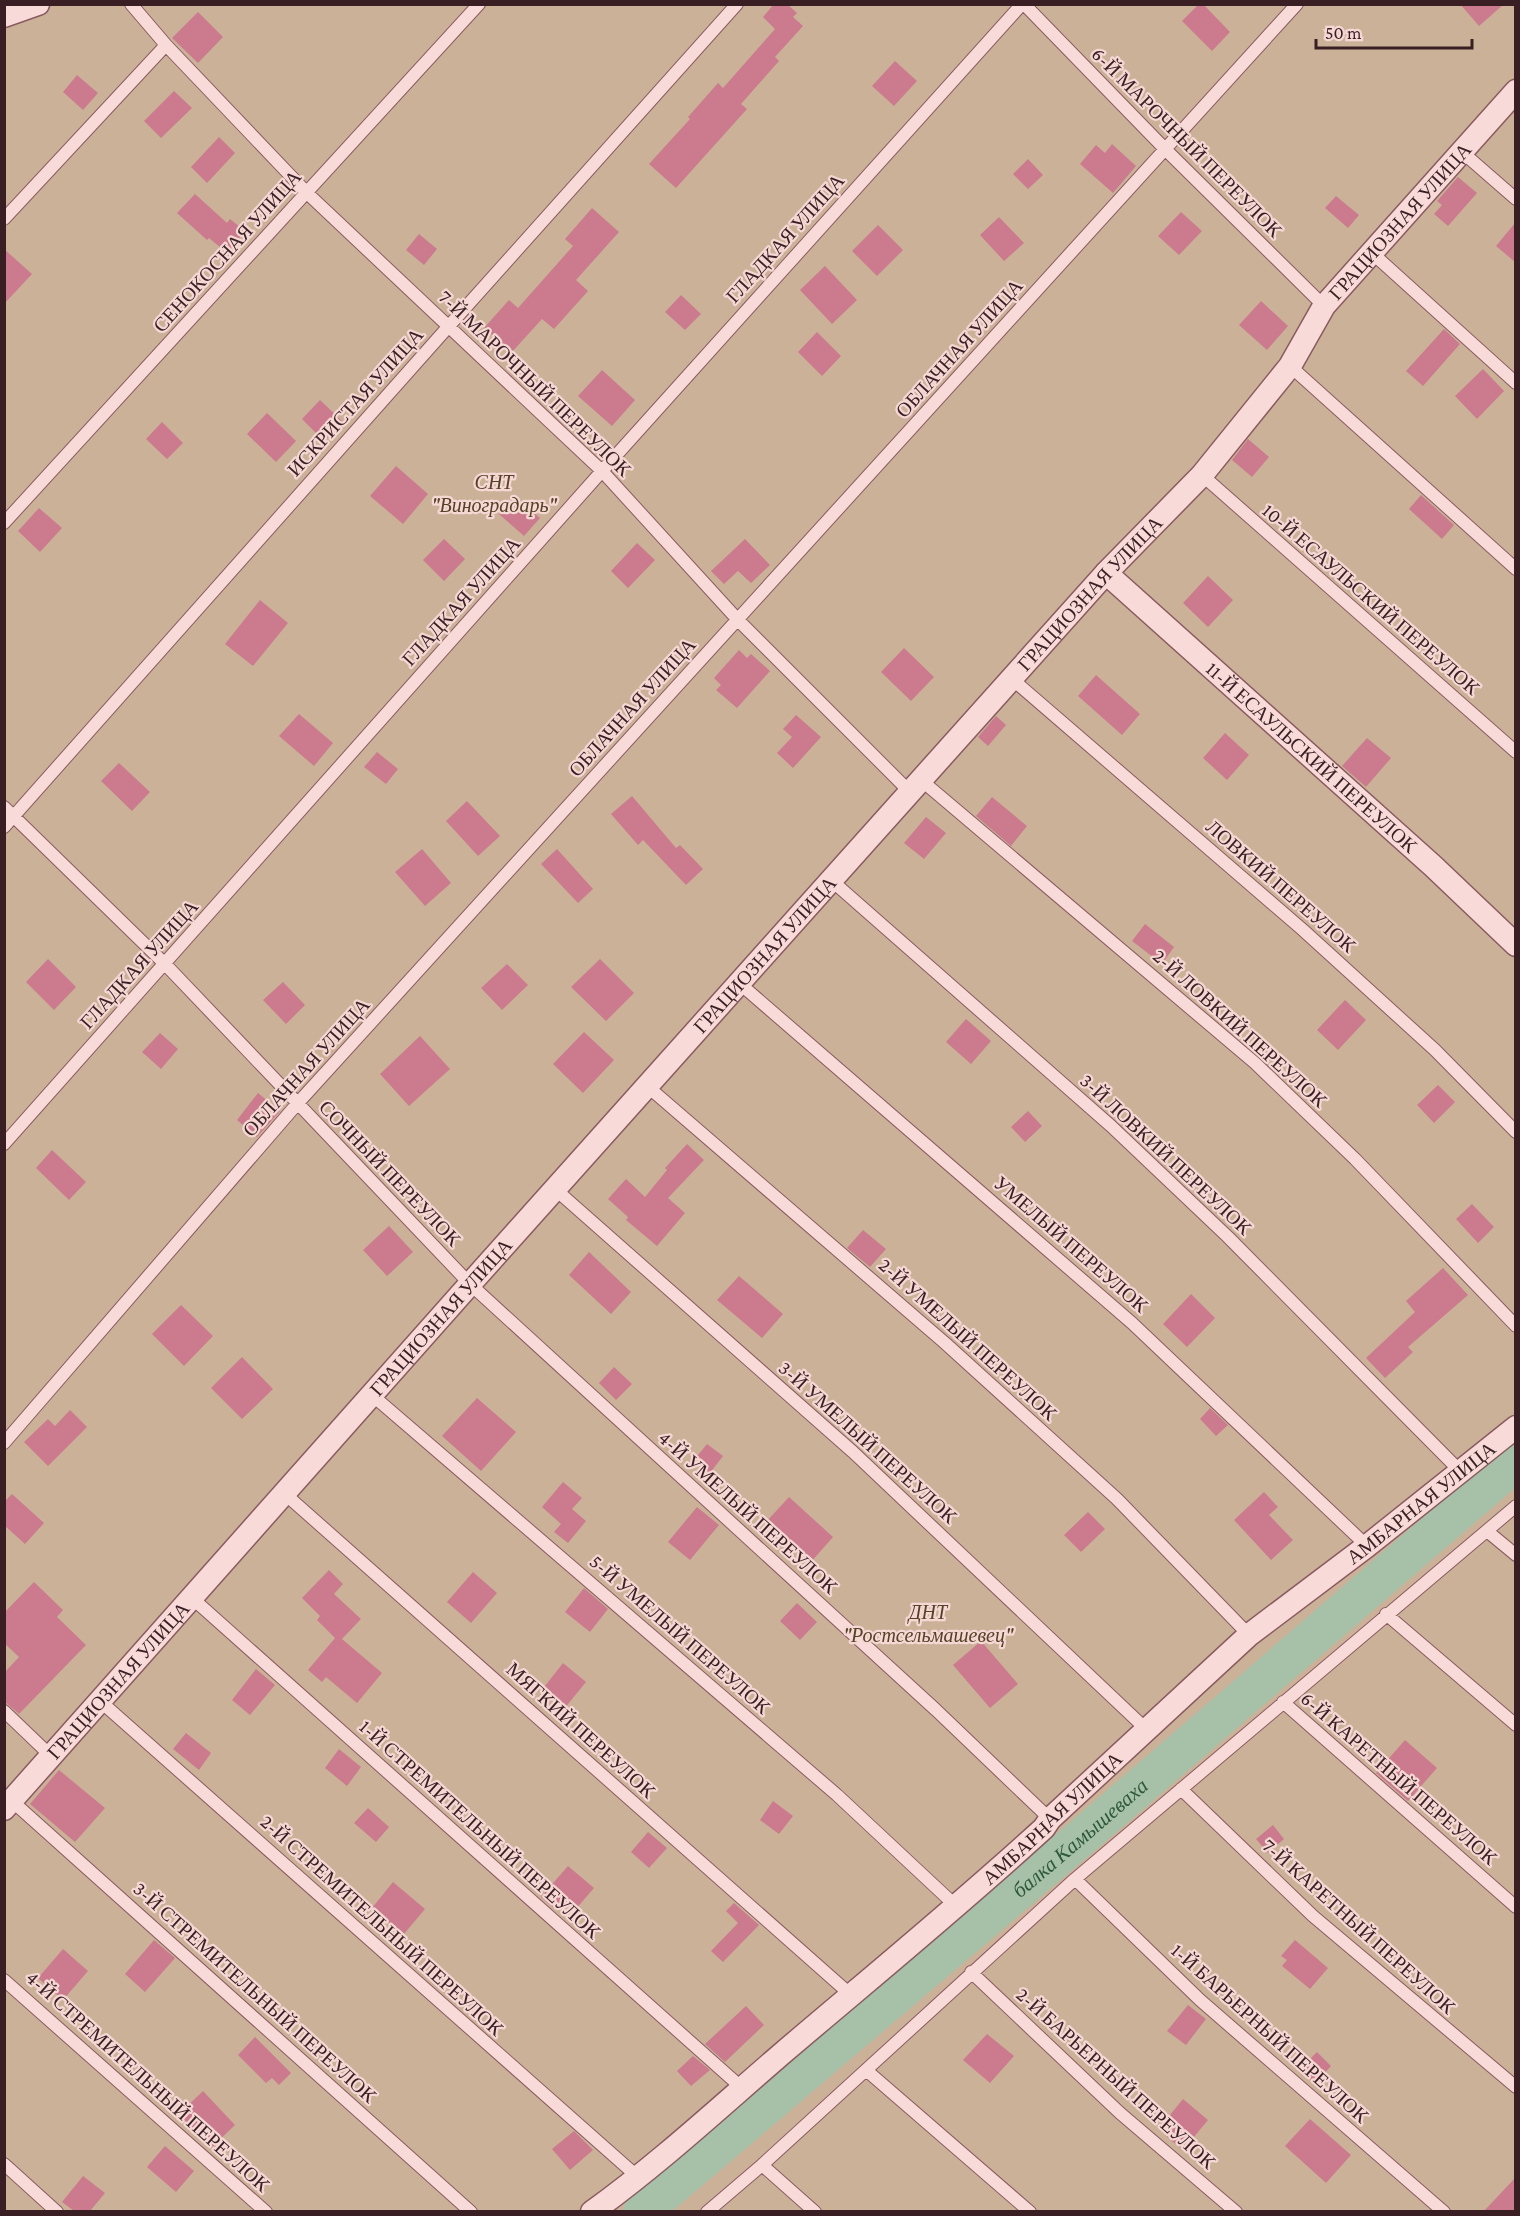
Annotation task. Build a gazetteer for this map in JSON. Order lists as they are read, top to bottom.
{
  "streets": {
    "street": ["ГРАЦИОЗНАЯ УЛИЦА", "11-Й ЕСАУЛЬСКИЙ ПЕРЕУЛОК", "АМБАРНАЯ УЛИЦА"],
    "lane": [
      "6-Й МАРОЧНЫЙ ПЕРЕУЛОК",
      "ГЛАДКАЯ УЛИЦА",
      "СЕНОКОСНАЯ УЛИЦА",
      "ОБЛАЧНАЯ УЛИЦА",
      "7-Й МАРОЧНЫЙ ПЕРЕУЛОК",
      "ИСКРИСТАЯ УЛИЦА",
      "10-Й ЕСАУЛЬСКИЙ ПЕРЕУЛОК",
      "ЛОВКИЙ ПЕРЕУЛОК",
      "2-Й ЛОВКИЙ ПЕРЕУЛОК",
      "3-Й ЛОВКИЙ ПЕРЕУЛОК",
      "СОЧНЫЙ ПЕРЕУЛОК",
      "УМЕЛЫЙ ПЕРЕУЛОК",
      "2-Й УМЕЛЫЙ ПЕРЕУЛОК",
      "3-Й УМЕЛЫЙ ПЕРЕУЛОК",
      "4-Й УМЕЛЫЙ ПЕРЕУЛОК",
      "5-Й УМЕЛЫЙ ПЕРЕУЛОК",
      "МЯГКИЙ ПЕРЕУЛОК",
      "6-Й КАРЕТНЫЙ ПЕРЕУЛОК",
      "1-Й СТРЕМИТЕЛЬНЫЙ ПЕРЕУЛОК",
      "2-Й СТРЕМИТЕЛЬНЫЙ ПЕРЕУЛОК",
      "7-Й КАРЕТНЫЙ ПЕРЕУЛОК",
      "3-Й СТРЕМИТЕЛЬНЫЙ ПЕРЕУЛОК",
      "1-Й БАРЬЕРНЫЙ ПЕРЕУЛОК",
      "2-Й БАРЬЕРНЫЙ ПЕРЕУЛОК",
      "4-Й СТРЕМИТЕЛЬНЫЙ ПЕРЕУЛОК"
    ]
  },
  "crossings": [
    ["6-Й МАРОЧНЫЙ ПЕРЕУЛОК", "ГРАЦИОЗНАЯ УЛИЦА"],
    ["6-Й МАРОЧНЫЙ ПЕРЕУЛОК", "ГЛАДКАЯ УЛИЦА"],
    ["6-Й МАРОЧНЫЙ ПЕРЕУЛОК", "ОБЛАЧНАЯ УЛИЦА"],
    ["ГРАЦИОЗНАЯ УЛИЦА", "7-Й МАРОЧНЫЙ ПЕРЕУЛОК"],
    ["ГРАЦИОЗНАЯ УЛИЦА", "10-Й ЕСАУЛЬСКИЙ ПЕРЕУЛОК"],
    ["ГРАЦИОЗНАЯ УЛИЦА", "11-Й ЕСАУЛЬСКИЙ ПЕРЕУЛОК"],
    ["ГРАЦИОЗНАЯ УЛИЦА", "ЛОВКИЙ ПЕРЕУЛОК"],
    ["ГРАЦИОЗНАЯ УЛИЦА", "2-Й ЛОВКИЙ ПЕРЕУЛОК"],
    ["ГРАЦИОЗНАЯ УЛИЦА", "3-Й ЛОВКИЙ ПЕРЕУЛОК"],
    ["ГРАЦИОЗНАЯ УЛИЦА", "СОЧНЫЙ ПЕРЕУЛОК"],
    ["ГРАЦИОЗНАЯ УЛИЦА", "УМЕЛЫЙ ПЕРЕУЛОК"],
    ["ГРАЦИОЗНАЯ УЛИЦА", "2-Й УМЕЛЫЙ ПЕРЕУЛОК"],
    ["ГРАЦИОЗНАЯ УЛИЦА", "3-Й УМЕЛЫЙ ПЕРЕУЛОК"],
    ["ГРАЦИОЗНАЯ УЛИЦА", "4-Й УМЕЛЫЙ ПЕРЕУЛОК"],
    ["ГРАЦИОЗНАЯ УЛИЦА", "5-Й УМЕЛЫЙ ПЕРЕУЛОК"],
    ["ГРАЦИОЗНАЯ УЛИЦА", "МЯГКИЙ ПЕРЕУЛОК"],
    ["ГРАЦИОЗНАЯ УЛИЦА", "1-Й СТРЕМИТЕЛЬНЫЙ ПЕРЕУЛОК"],
    ["ГРАЦИОЗНАЯ УЛИЦА", "2-Й СТРЕМИТЕЛЬНЫЙ ПЕРЕУЛОК"],
    ["ГРАЦИОЗНАЯ УЛИЦА", "3-Й СТРЕМИТЕЛЬНЫЙ ПЕРЕУЛОК"],
    ["ГЛАДКАЯ УЛИЦА", "7-Й МАРОЧНЫЙ ПЕРЕУЛОК"],
    ["ГЛАДКАЯ УЛИЦА", "СОЧНЫЙ ПЕРЕУЛОК"],
    ["СЕНОКОСНАЯ УЛИЦА", "7-Й МАРОЧНЫЙ ПЕРЕУЛОК"],
    ["ОБЛАЧНАЯ УЛИЦА", "7-Й МАРОЧНЫЙ ПЕРЕУЛОК"],
    ["ОБЛАЧНАЯ УЛИЦА", "СОЧНЫЙ ПЕРЕУЛОК"],
    ["7-Й МАРОЧНЫЙ ПЕРЕУЛОК", "ИСКРИСТАЯ УЛИЦА"],
    ["7-Й МАРОЧНЫЙ ПЕРЕУЛОК", "2-Й ЛОВКИЙ ПЕРЕУЛОК"],
    ["ИСКРИСТАЯ УЛИЦА", "СОЧНЫЙ ПЕРЕУЛОК"],
    ["3-Й ЛОВКИЙ ПЕРЕУЛОК", "АМБАРНАЯ УЛИЦА"],
    ["СОЧНЫЙ ПЕРЕУЛОК", "4-Й УМЕЛЫЙ ПЕРЕУЛОК"],
    ["УМЕЛЫЙ ПЕРЕУЛОК", "АМБАРНАЯ УЛИЦА"],
    ["2-Й УМЕЛЫЙ ПЕРЕУЛОК", "АМБАРНАЯ УЛИЦА"],
    ["3-Й УМЕЛЫЙ ПЕРЕУЛОК", "АМБАРНАЯ УЛИЦА"],
    ["АМБАРНАЯ УЛИЦА", "4-Й УМЕЛЫЙ ПЕРЕУЛОК"],
    ["АМБАРНАЯ УЛИЦА", "5-Й УМЕЛЫЙ ПЕРЕУЛОК"],
    ["АМБАРНАЯ УЛИЦА", "МЯГКИЙ ПЕРЕУЛОК"],
    ["АМБАРНАЯ УЛИЦА", "1-Й СТРЕМИТЕЛЬНЫЙ ПЕРЕУЛОК"],
    ["АМБАРНАЯ УЛИЦА", "2-Й СТРЕМИТЕЛЬНЫЙ ПЕРЕУЛОК"]
  ],
  "water": ["балка Камышеваха"],
  "parks": ["СНТ \"Виноградарь\"", "ДНТ \"Ростсельмашевец\""],
  "scale_bar": "50 m"
}
